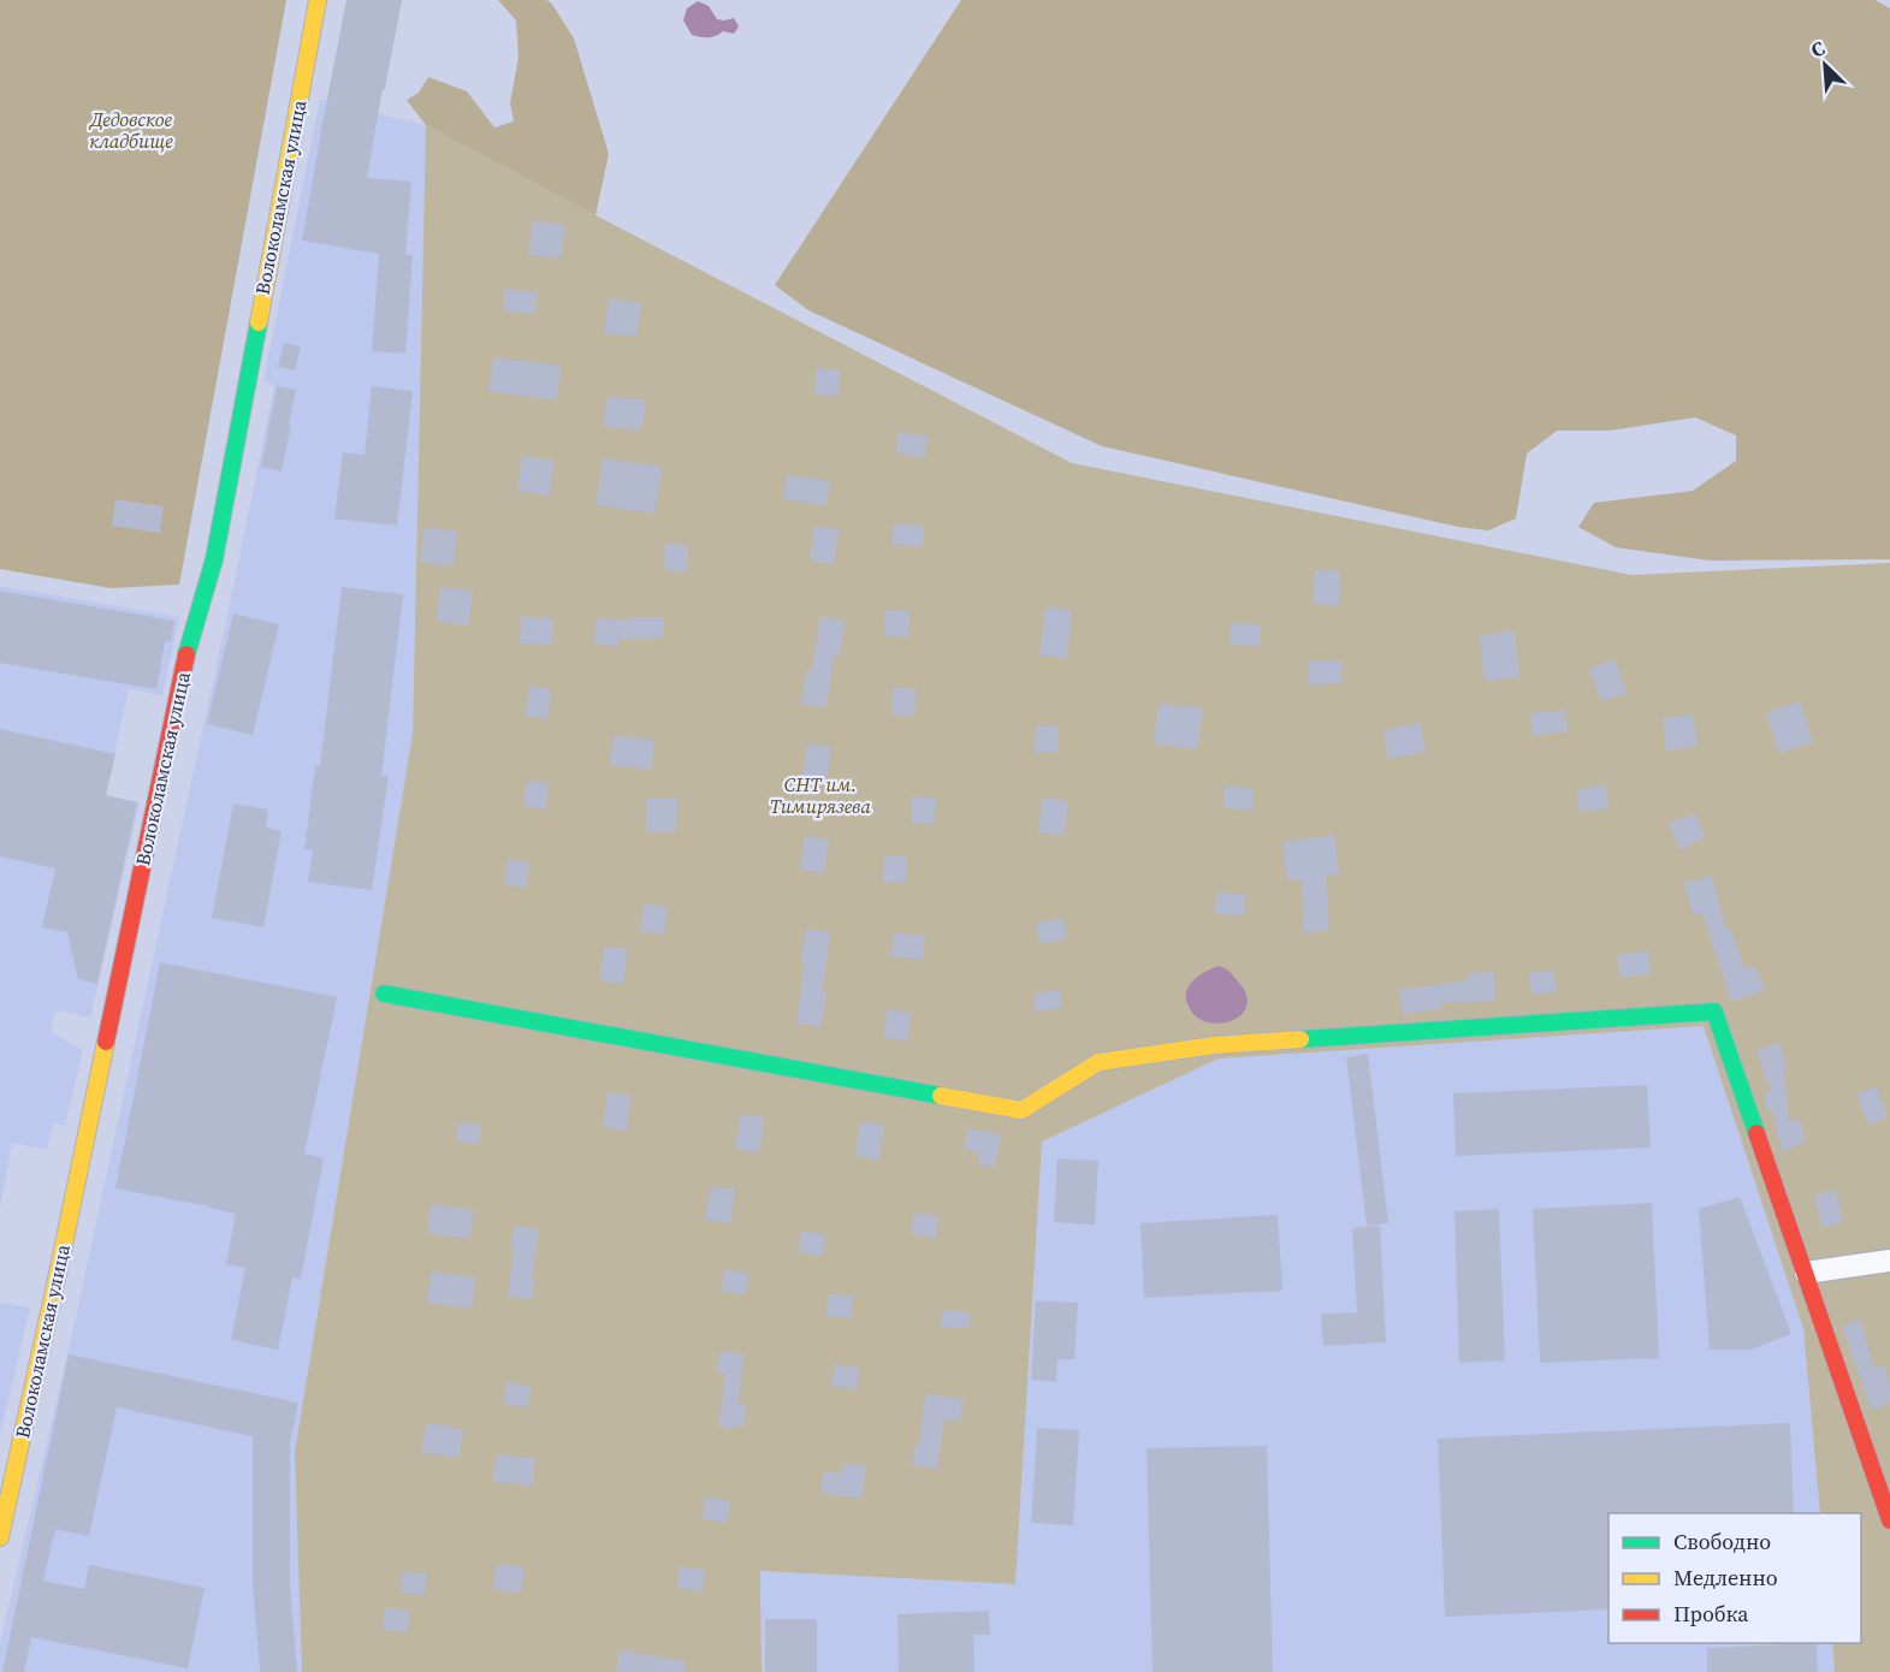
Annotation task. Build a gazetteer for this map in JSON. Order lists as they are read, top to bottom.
{
  "streets": {
    "street": ["Волоколамская улица"]
  },
  "parks": ["Дедовское кладбище", "СНТ им. Тимирязева"],
  "legend": ["Свободно", "Медленно", "Пробка"],
  "north": "top left"
}
